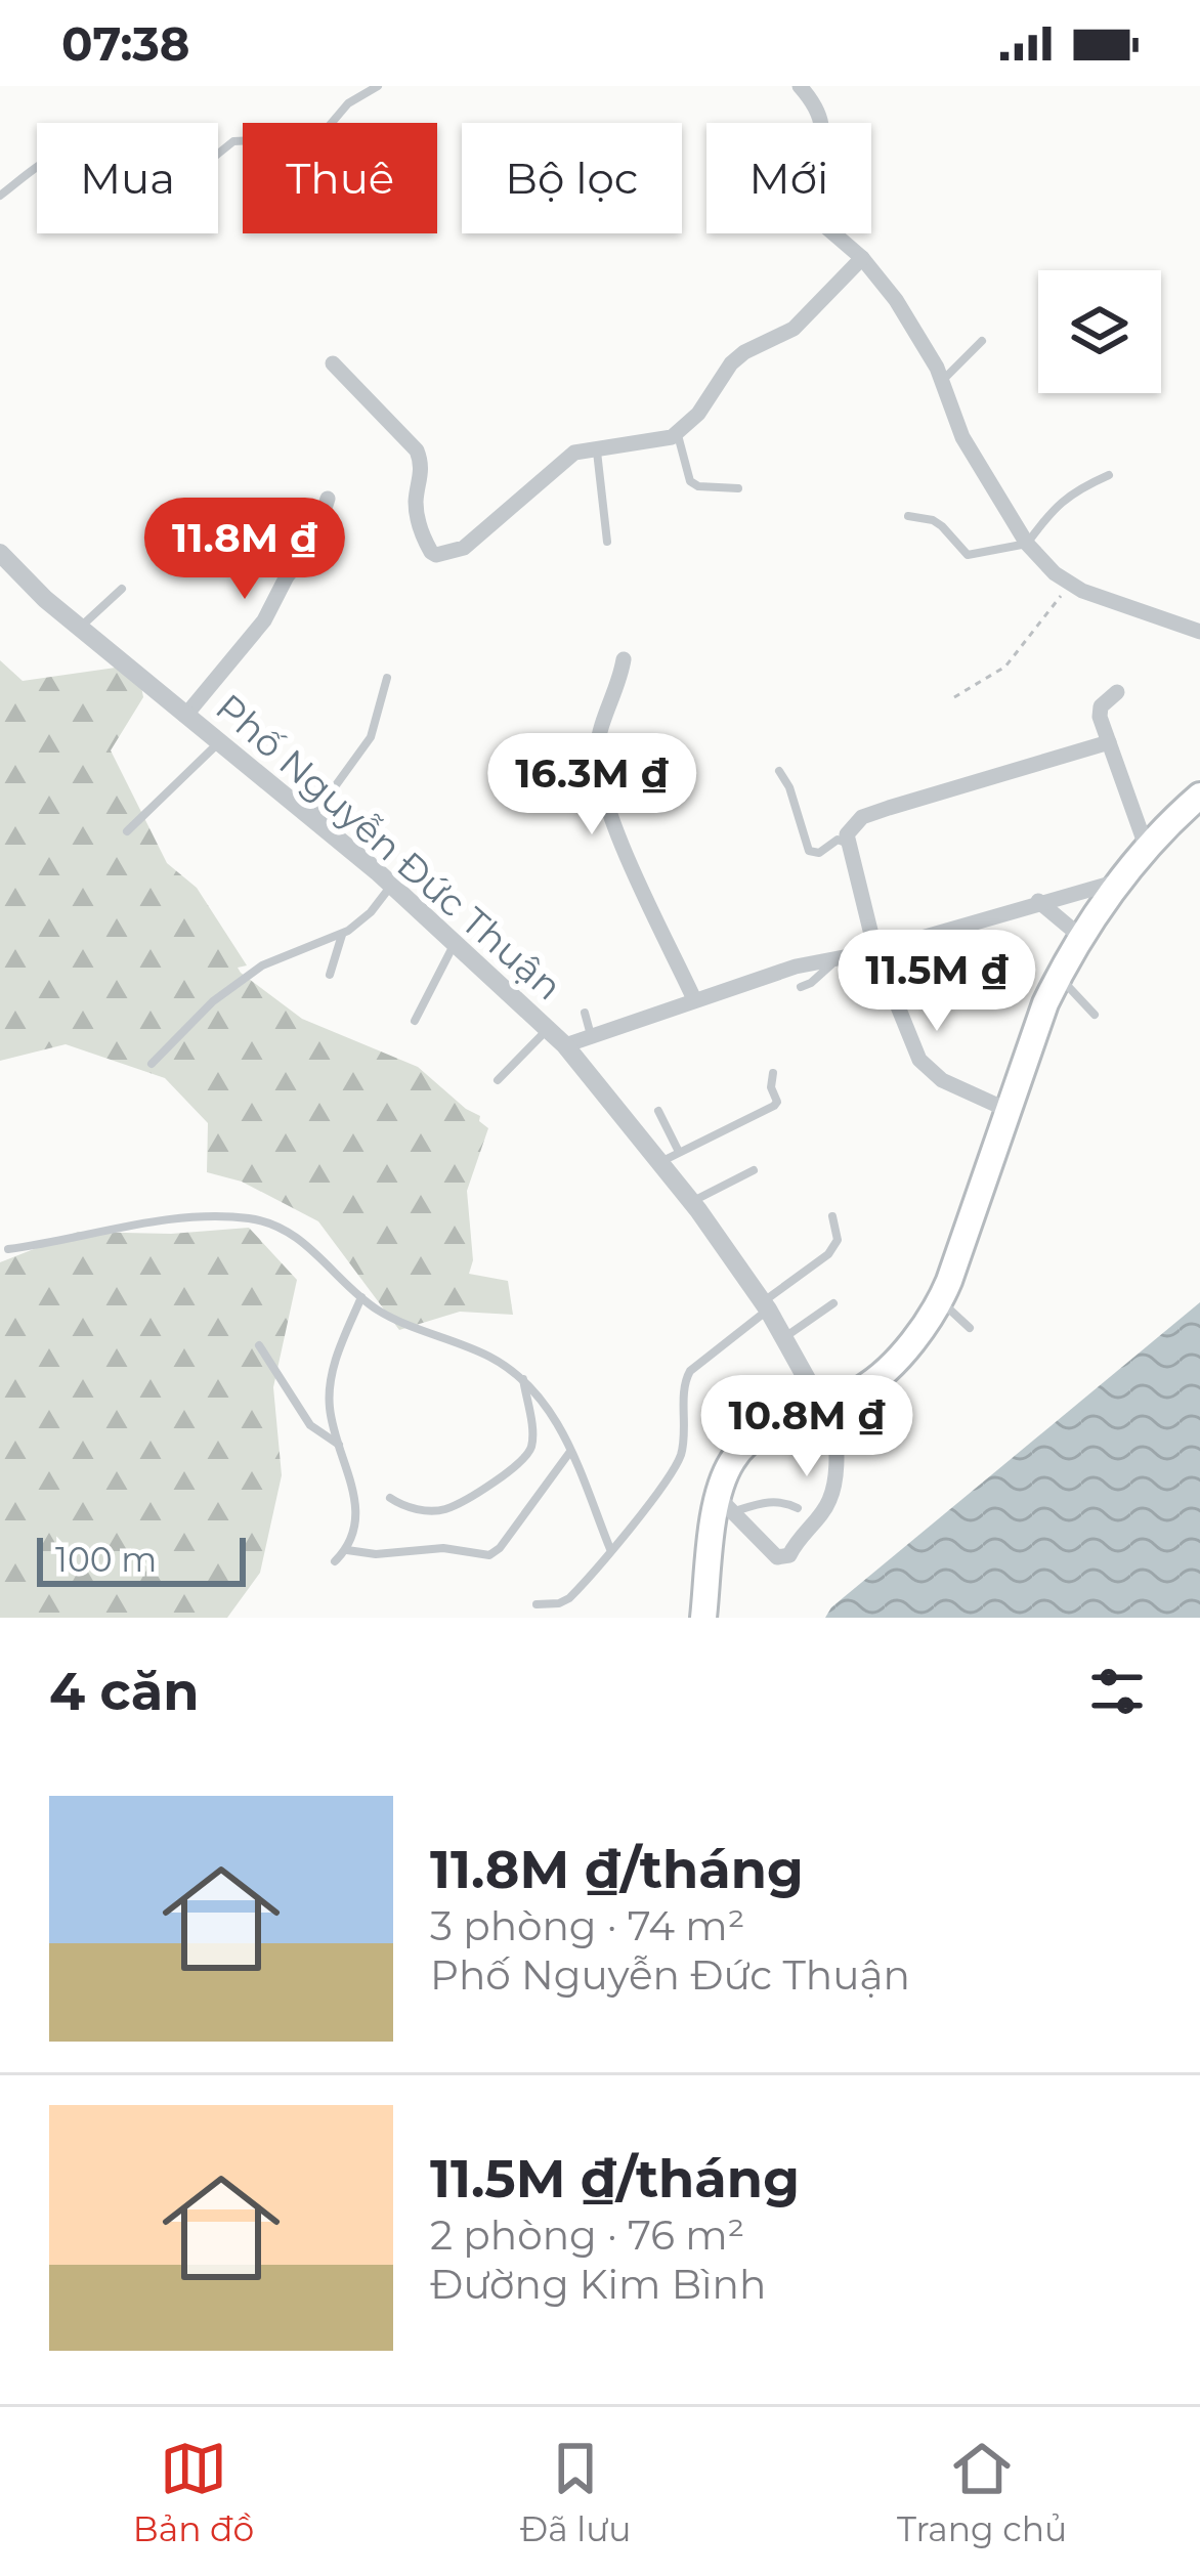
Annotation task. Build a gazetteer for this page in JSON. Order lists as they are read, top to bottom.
{
  "streets": {
    "street": ["Phố Nguyễn Đức Thuận"]
  },
  "scale_bar": "100 m",
  "page": {
    "status": "07:38",
    "chip": [
      "Mua",
      "Thuê",
      "Bộ lọc",
      "Mới"
    ],
    "price": [
      "11.8M ₫",
      "16.3M ₫",
      "11.5M ₫",
      "10.8M ₫"
    ],
    "scale": "100 m",
    "heading": "4 căn",
    "list": [
      {
        "name": "11.8M ₫/tháng",
        "note": "3 phòng · 74 m² · Phố Nguyễn Đức Thuận"
      },
      {
        "name": "11.5M ₫/tháng",
        "note": "2 phòng · 76 m² · Đường Kim Bình"
      }
    ],
    "tabs": ["Bản đồ", "Đã lưu", "Trang chủ"]
  }
}
